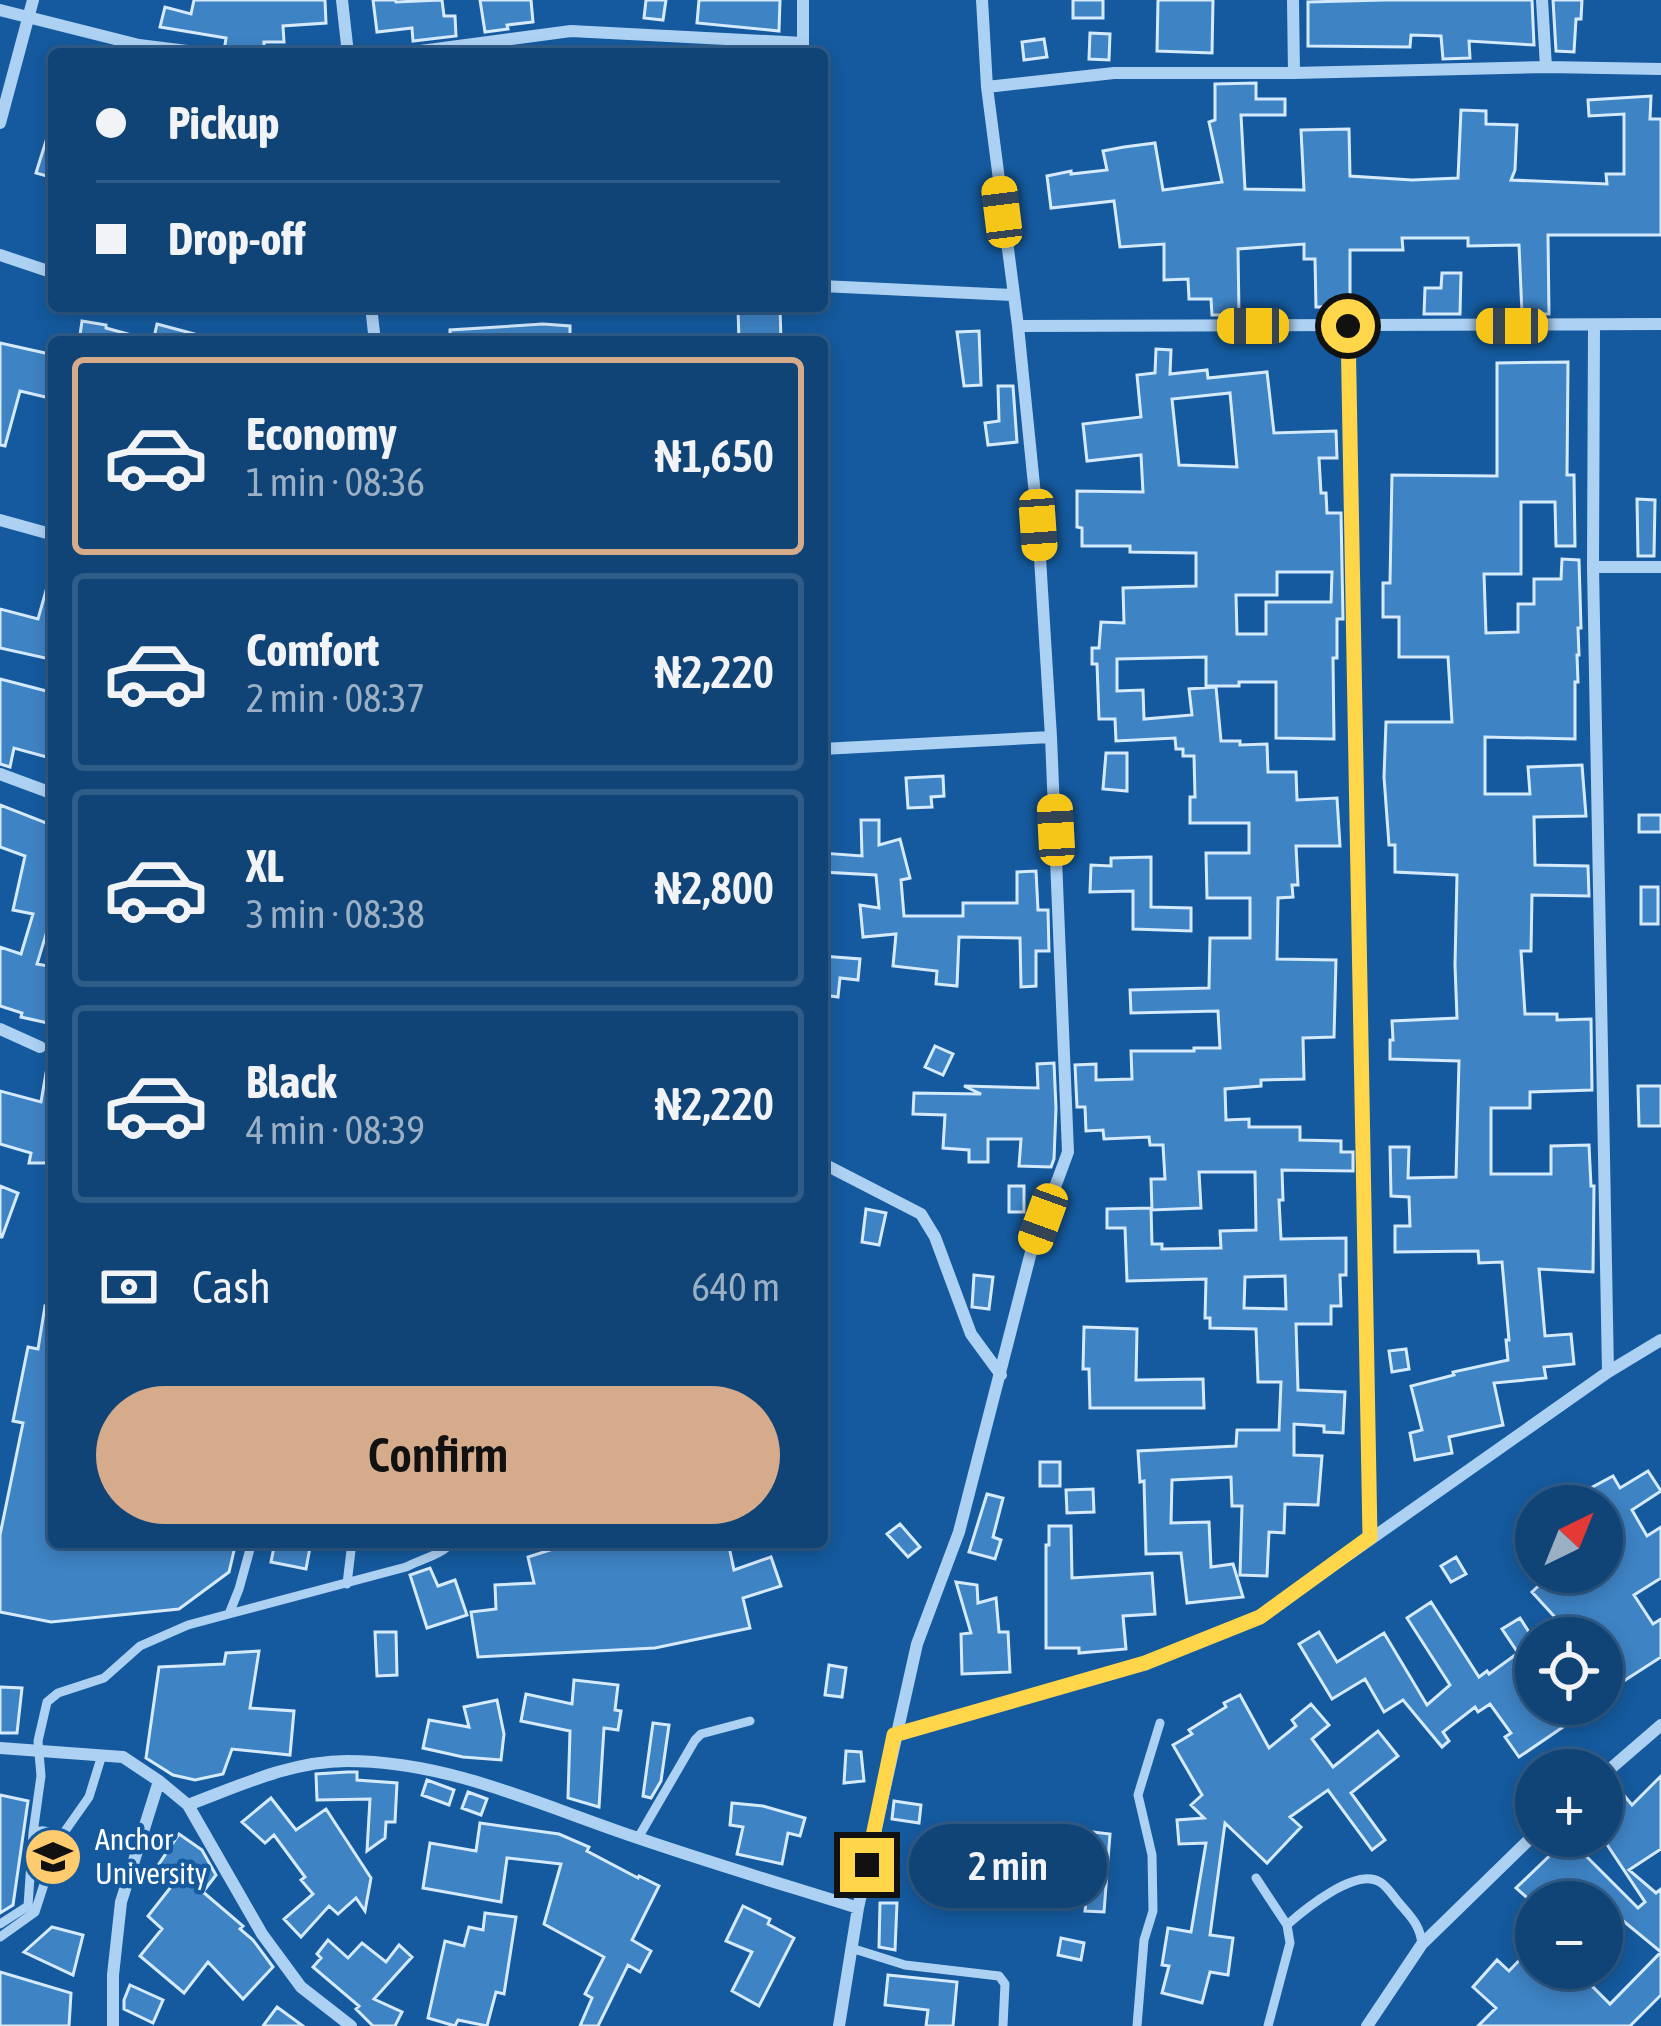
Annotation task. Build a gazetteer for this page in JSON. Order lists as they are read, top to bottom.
{
  "places": {
    "school or university": ["Anchor University"]
  },
  "north": "top right",
  "page": {
    "banner": ["Pickup", "Drop-off"],
    "list": [
      {
        "name": "Economy",
        "note": "1 min · 08:36",
        "value": "₦1,650"
      },
      {
        "name": "Comfort",
        "note": "2 min · 08:37",
        "value": "₦2,220"
      },
      {
        "name": "XL",
        "note": "3 min · 08:38",
        "value": "₦2,800"
      },
      {
        "name": "Black",
        "note": "4 min · 08:39",
        "value": "₦2,220"
      }
    ],
    "pay": ["Cash", "640 m"],
    "buttons": "Confirm",
    "map_buttons": ["+", "−"],
    "bubble": "2 min"
  }
}
